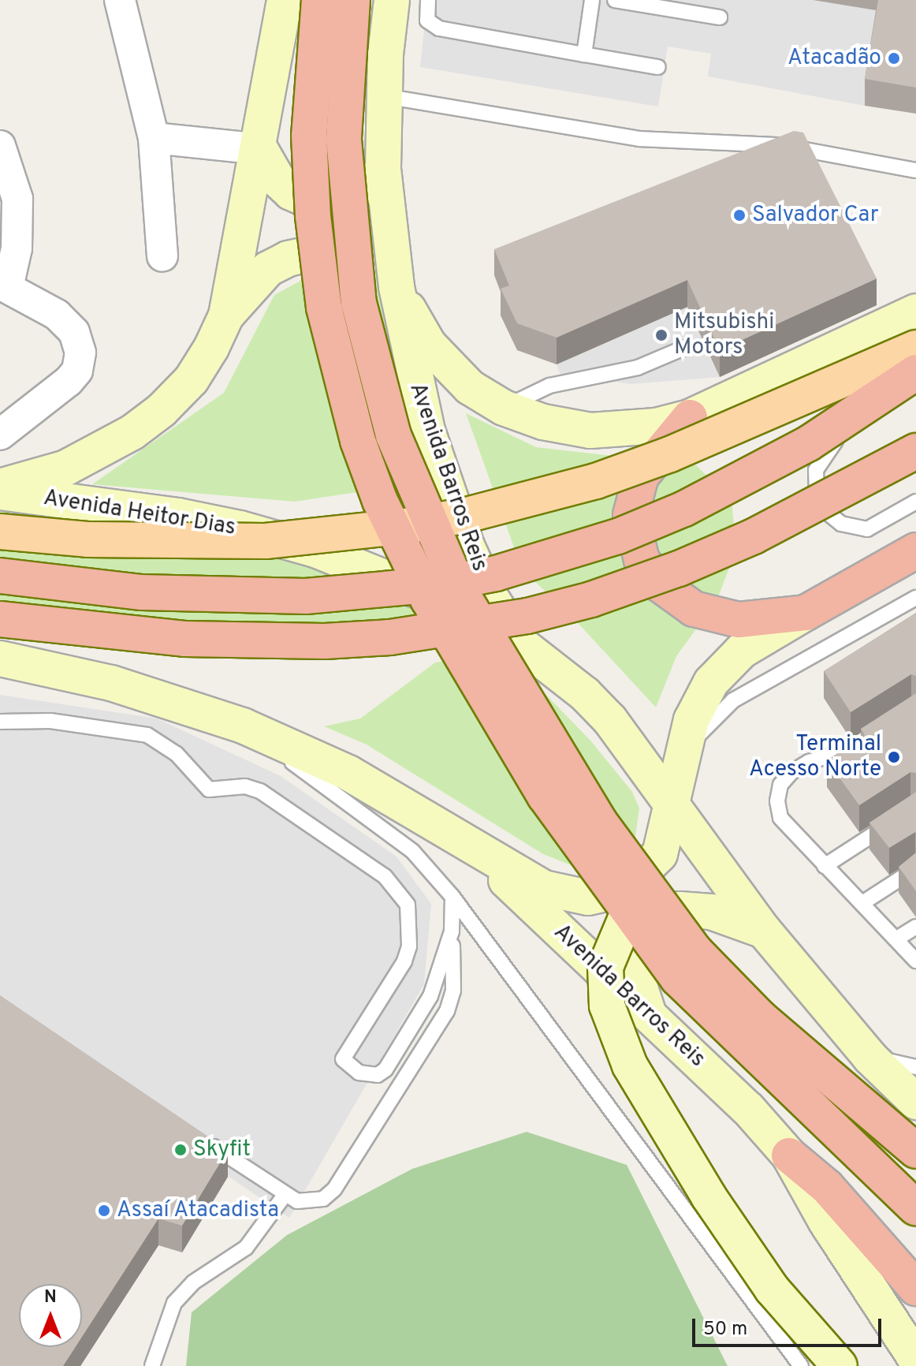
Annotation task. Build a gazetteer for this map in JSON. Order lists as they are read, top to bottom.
{
  "streets": {
    "main road": ["Avenida Barros Reis", "Avenida Heitor Dias"]
  },
  "crossings": [
    ["Avenida Barros Reis", "Avenida Heitor Dias"]
  ],
  "places": [
    "Atacadão",
    "Salvador Car",
    "Mitsubishi Motors",
    "Terminal Acesso Norte",
    "Skyfit",
    "Assaí Atacadista"
  ],
  "scale_bar": "50 m",
  "north": "top"
}
